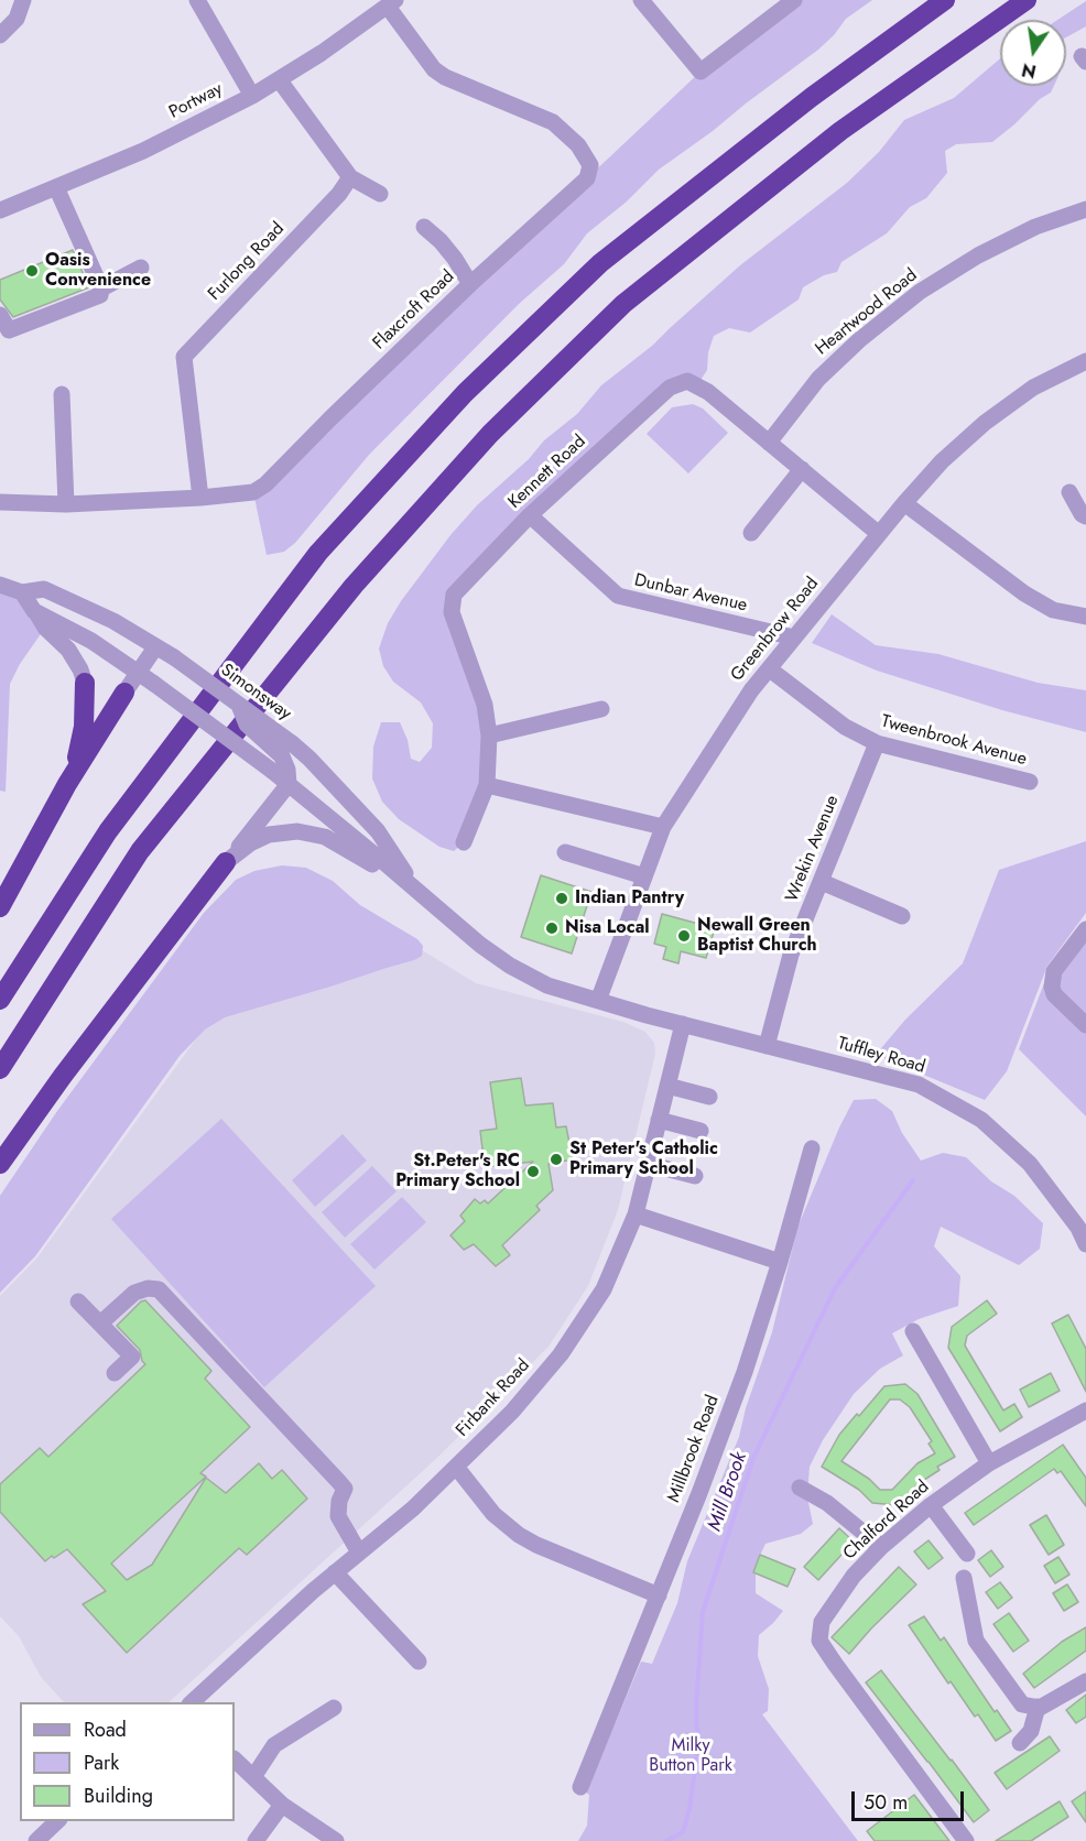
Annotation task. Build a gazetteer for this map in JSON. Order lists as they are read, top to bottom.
{
  "streets": {
    "street": [
      "Portway",
      "Furlong Road",
      "Flaxcroft Road",
      "Heartwood Road",
      "Kennett Road",
      "Dunbar Avenue",
      "Greenbrow Road",
      "Simonsway",
      "Tweenbrook Avenue",
      "Wrekin Avenue",
      "Tuffley Road",
      "Firbank Road",
      "Millbrook Road",
      "Chalford Road"
    ]
  },
  "crossings": [
    ["Portway", "Flaxcroft Road"],
    ["Furlong Road", "Flaxcroft Road"],
    ["Heartwood Road", "Kennett Road"],
    ["Kennett Road", "Dunbar Avenue"],
    ["Kennett Road", "Greenbrow Road"],
    ["Dunbar Avenue", "Greenbrow Road"],
    ["Greenbrow Road", "Simonsway"],
    ["Greenbrow Road", "Tweenbrook Avenue"],
    ["Simonsway", "Tuffley Road"],
    ["Simonsway", "Firbank Road"],
    ["Tweenbrook Avenue", "Wrekin Avenue"],
    ["Wrekin Avenue", "Tuffley Road"],
    ["Tuffley Road", "Firbank Road"]
  ],
  "water": ["Mill Brook"],
  "parks": ["Milky Button Park"],
  "places": [
    "Oasis Convenience",
    "Indian Pantry",
    "Nisa Local",
    "Newall Green Baptist Church",
    "St Peter's Catholic Primary School",
    "St.Peter's RC Primary School"
  ],
  "legend": ["Road", "Park", "Building"],
  "scale_bar": "50 m",
  "north": "bottom"
}
